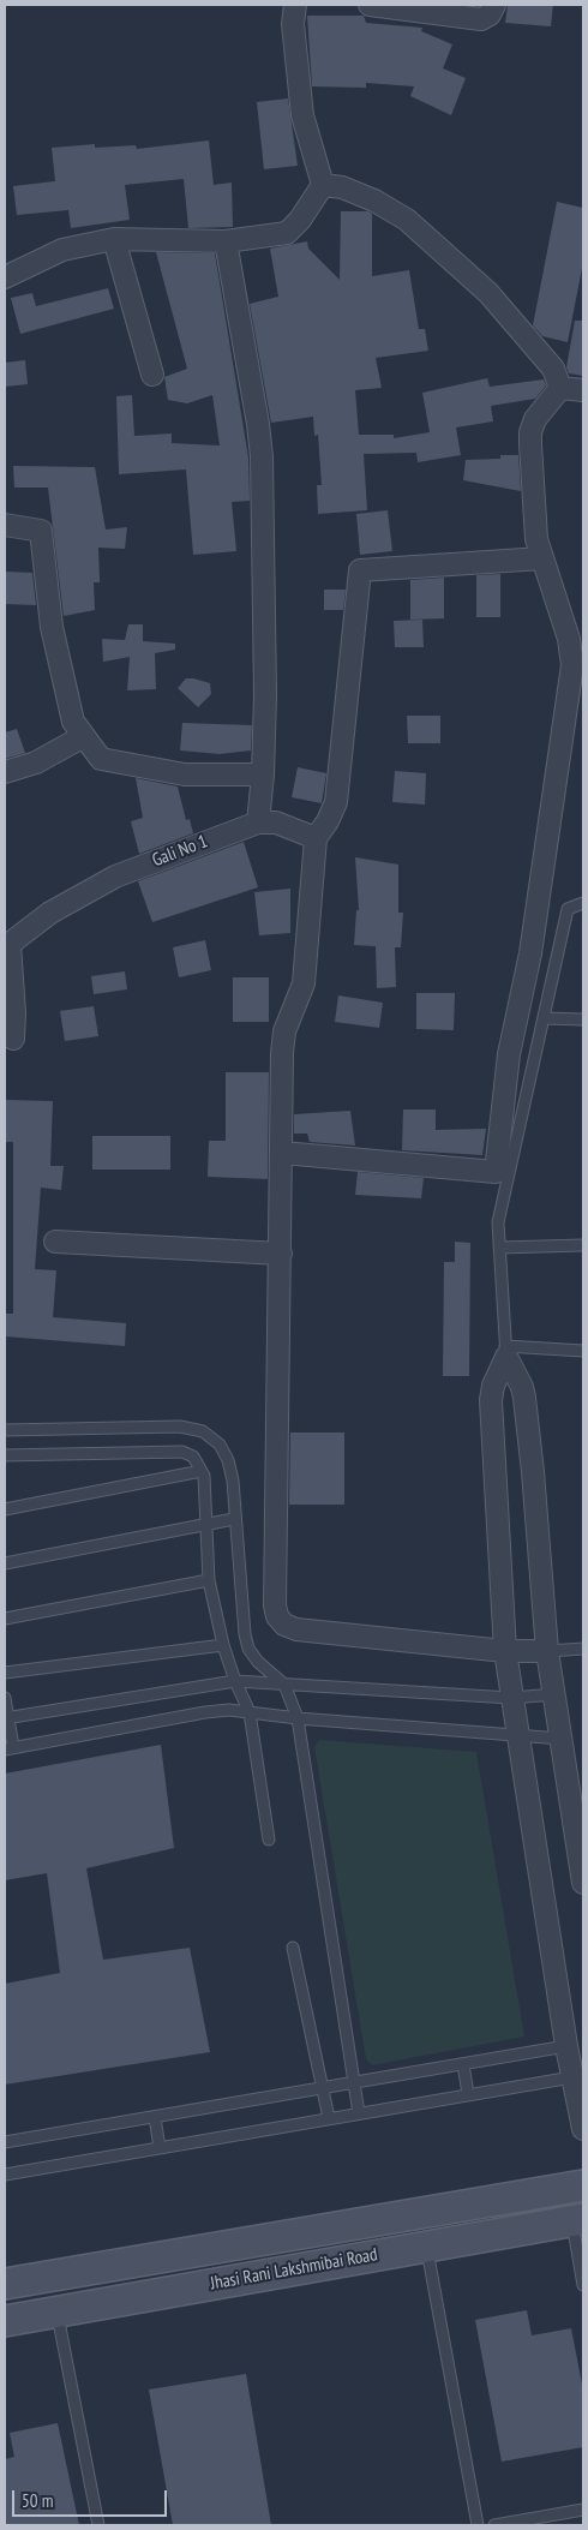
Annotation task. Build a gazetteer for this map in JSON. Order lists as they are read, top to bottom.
{
  "streets": {
    "main road": ["Jhasi Rani Lakshmibai Road"],
    "street": ["Gali No 1"]
  },
  "scale_bar": "50 m"
}
